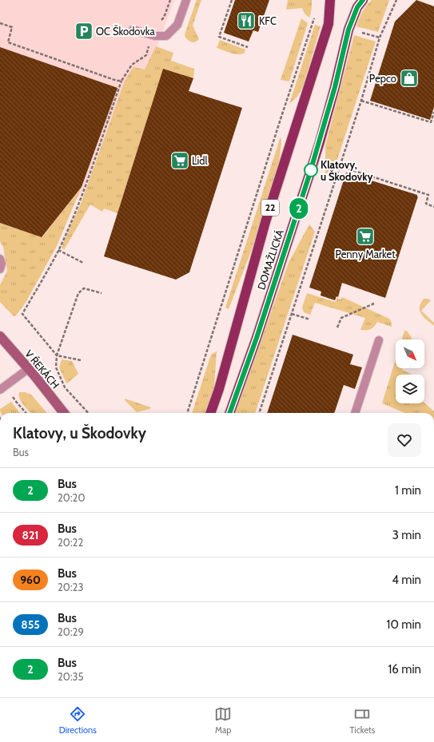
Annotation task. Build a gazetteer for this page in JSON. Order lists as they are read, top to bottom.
{
  "streets": {
    "main road": ["22", "DOMAŽLICKÁ"],
    "street": ["V ŘEKÁCH"]
  },
  "places": {
    "restaurant": ["KFC"],
    "parking": ["OC Škodovka"],
    "shop": ["Pepco"],
    "supermarket": ["Lidl", "Penny Market"],
    "other": ["Klatovy, u Škodovky"]
  },
  "lines": ["bus line 2"],
  "north": "bottom right",
  "page": {
    "on_map": "2",
    "heading": ["Klatovy, u Škodovky", "Bus"],
    "list": [
      {
        "mark": "2",
        "name": "Bus",
        "note": "20:20",
        "value": "1 min"
      },
      {
        "mark": "821",
        "name": "Bus",
        "note": "20:22",
        "value": "3 min"
      },
      {
        "mark": "960",
        "name": "Bus",
        "note": "20:23",
        "value": "4 min"
      },
      {
        "mark": "855",
        "name": "Bus",
        "note": "20:29",
        "value": "10 min"
      },
      {
        "mark": "2",
        "name": "Bus",
        "note": "20:35",
        "value": "16 min"
      }
    ],
    "tabs": ["Directions", "Map", "Tickets"]
  }
}
